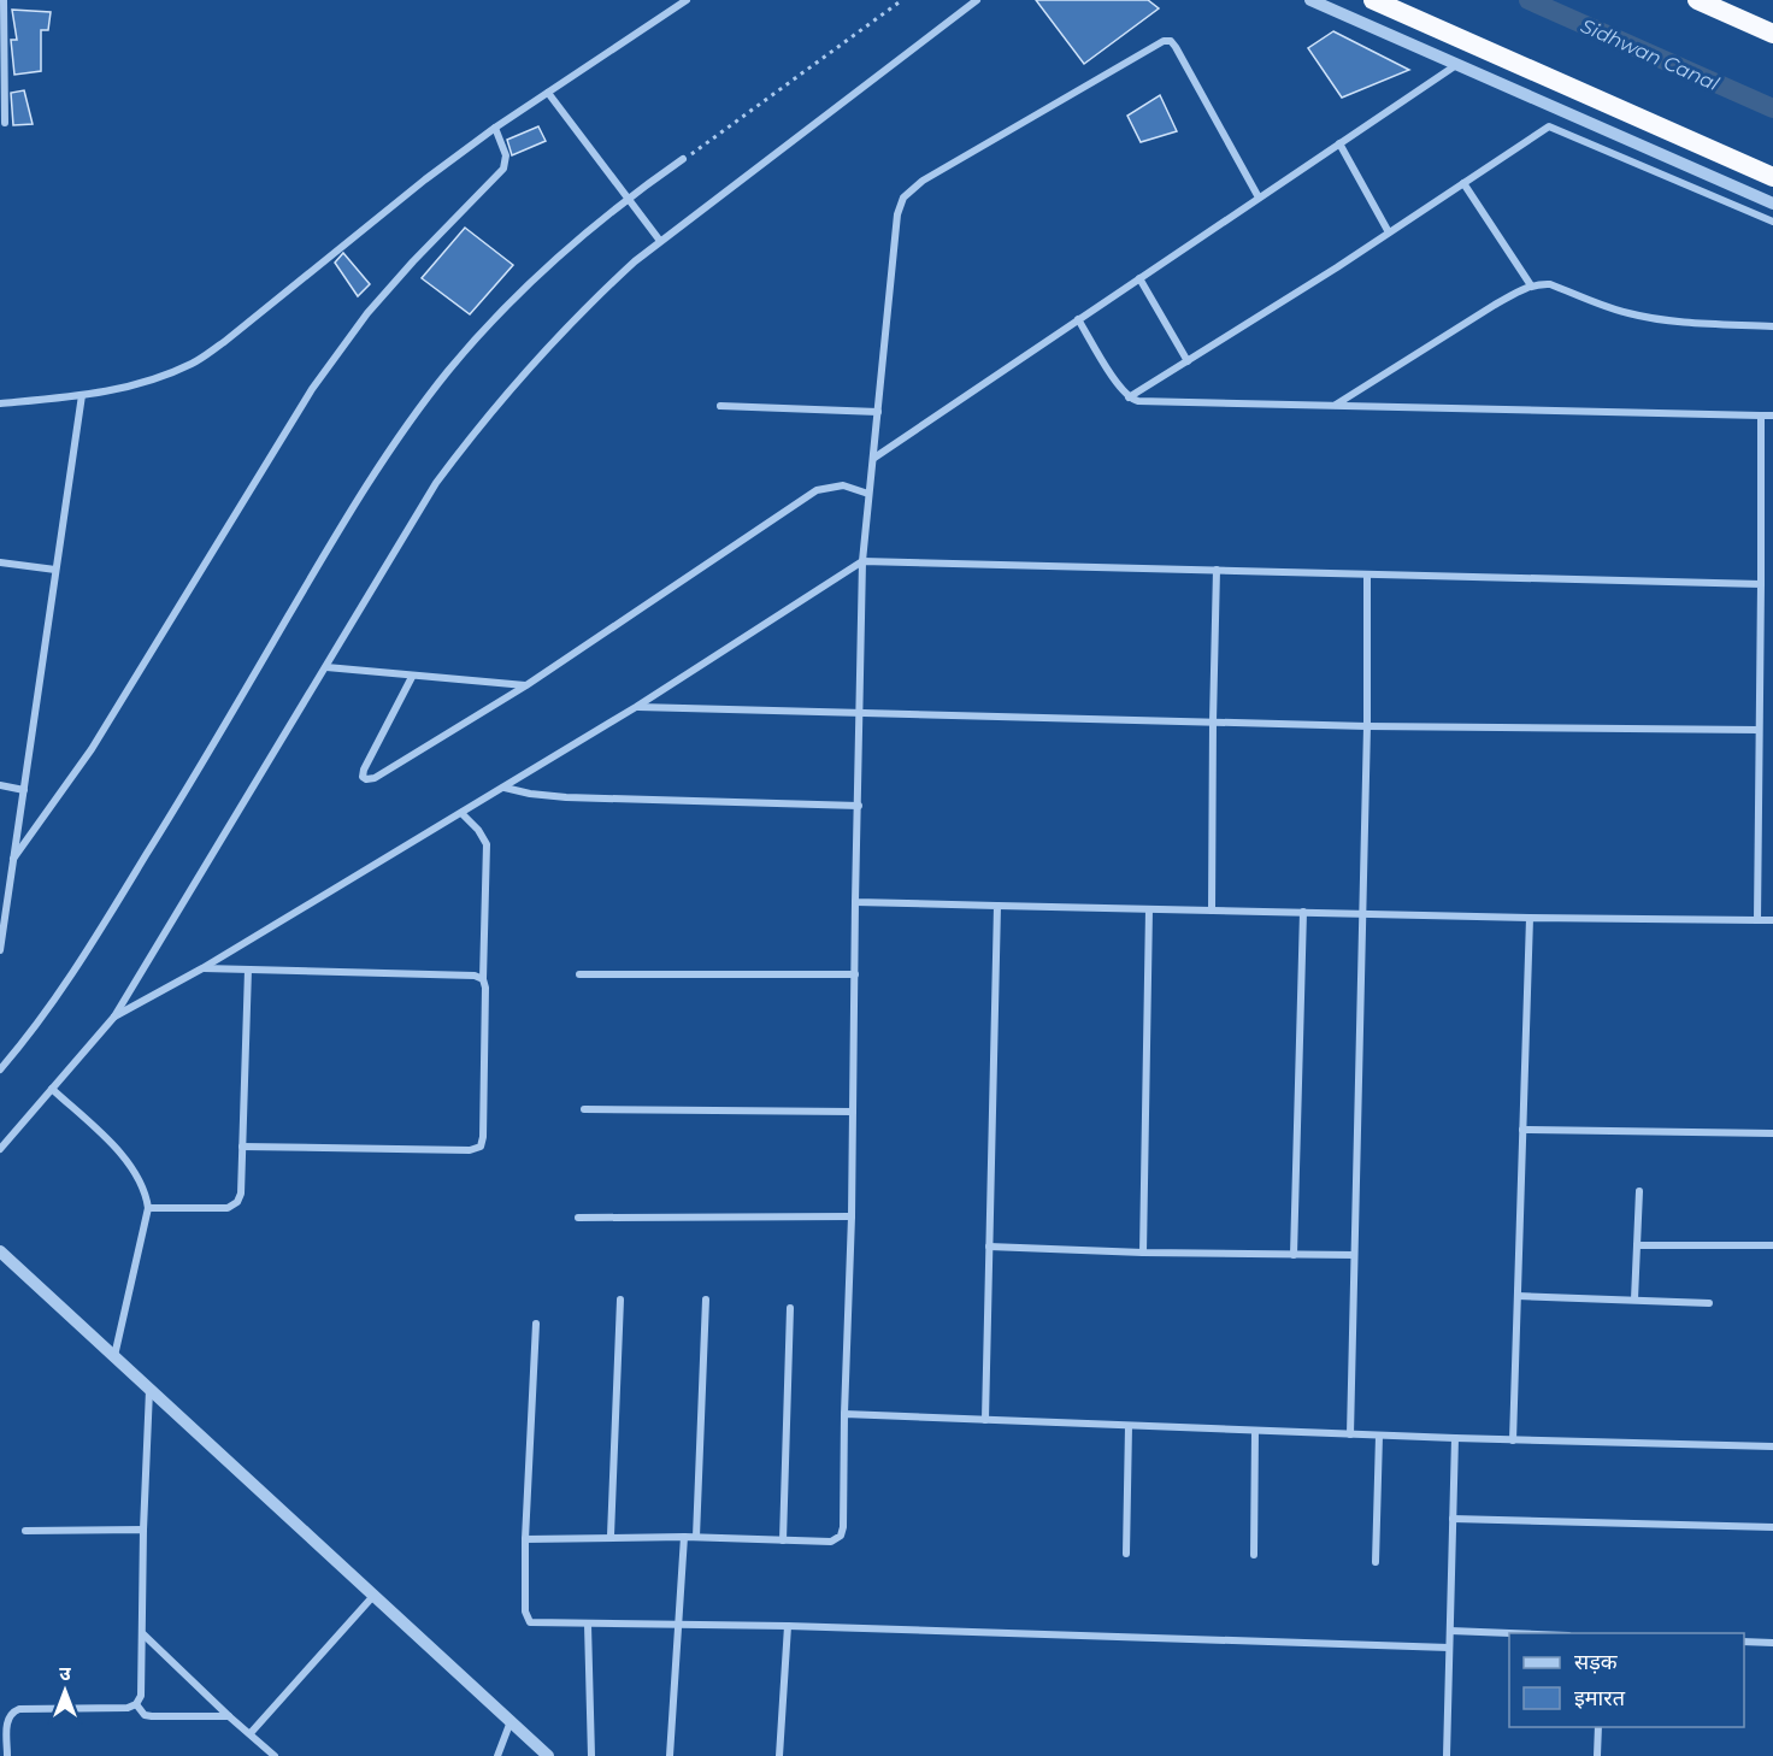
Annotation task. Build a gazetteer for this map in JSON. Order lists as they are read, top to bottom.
{
  "water": ["Sidhwan Canal"],
  "legend": ["सड़क", "इमारत"],
  "north": "top"
}
